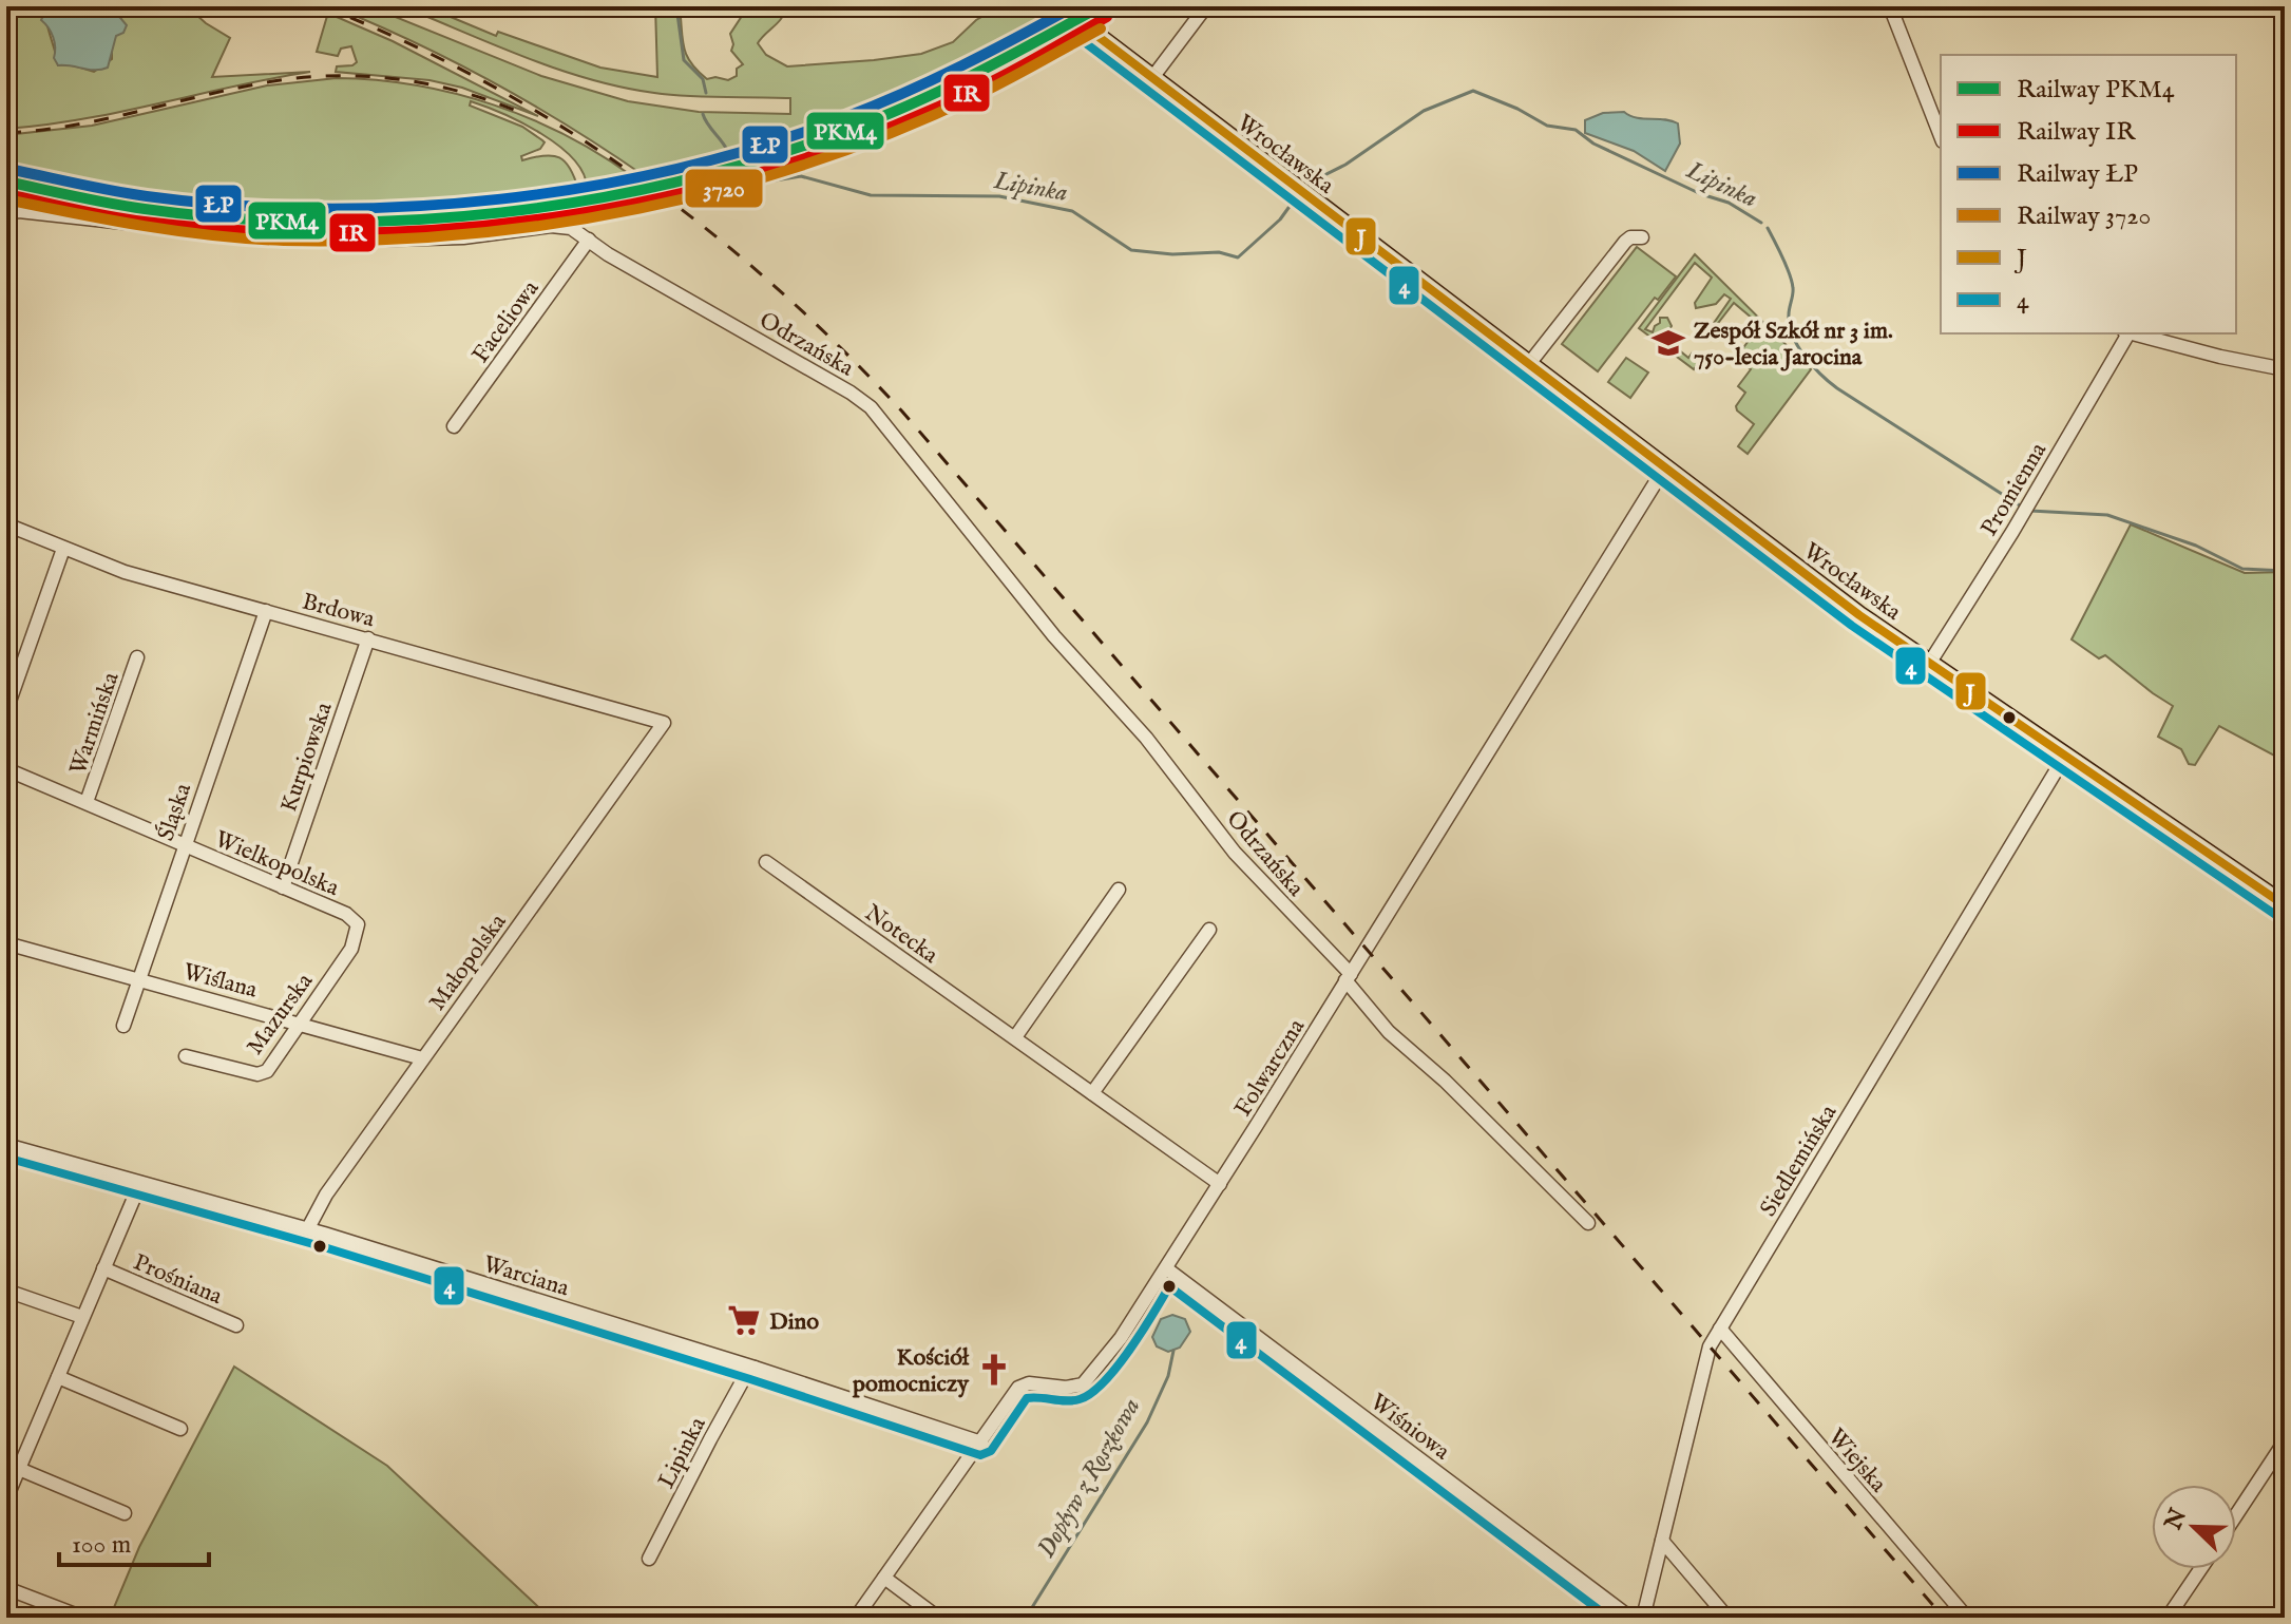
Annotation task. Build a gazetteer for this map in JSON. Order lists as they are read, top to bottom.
{
  "streets": {
    "main road": ["Wrocławska"],
    "street": [
      "Faceliowa",
      "Odrzańska",
      "Promienna",
      "Brdowa",
      "Warmińska",
      "Kurpiowska",
      "Śląska",
      "Wielkopolska",
      "Notecka",
      "Małopolska",
      "Wiślana",
      "Mazurska",
      "Folwarczna",
      "Siedlemińska",
      "Warciana",
      "Prośniana",
      "Wiśniowa",
      "Lipinka",
      "Wiejska"
    ]
  },
  "crossings": [
    ["Wrocławska", "Promienna"],
    ["Wrocławska", "Folwarczna"],
    ["Wrocławska", "Siedlemińska"],
    ["Faceliowa", "Odrzańska"],
    ["Odrzańska", "Folwarczna"],
    ["Brdowa", "Kurpiowska"],
    ["Brdowa", "Śląska"],
    ["Brdowa", "Małopolska"],
    ["Warmińska", "Wielkopolska"],
    ["Kurpiowska", "Wielkopolska"],
    ["Śląska", "Wielkopolska"],
    ["Śląska", "Wiślana"],
    ["Wielkopolska", "Mazurska"],
    ["Notecka", "Folwarczna"],
    ["Małopolska", "Wiślana"],
    ["Małopolska", "Warciana"],
    ["Wiślana", "Mazurska"],
    ["Folwarczna", "Warciana"],
    ["Folwarczna", "Wiśniowa"],
    ["Siedlemińska", "Wiejska"],
    ["Warciana", "Prośniana"],
    ["Warciana", "Lipinka"]
  ],
  "water": ["Lipinka", "Dopływ z Roszkowa"],
  "places": {
    "school or university": ["Zespół Szkół nr 3 im. 750-lecia Jarocina"],
    "supermarket": ["Dino"],
    "church": ["Kościół pomocniczy"]
  },
  "lines": [
    "rail line PKM4",
    "rail line ŁP",
    "transit line J",
    "rail line IR",
    "transit line 4",
    "rail line 3720"
  ],
  "legend": [
    "Railway PKM4",
    "Railway IR",
    "Railway ŁP",
    "Railway 3720",
    "J",
    "4"
  ],
  "scale_bar": "100 m",
  "north": "top left"
}
